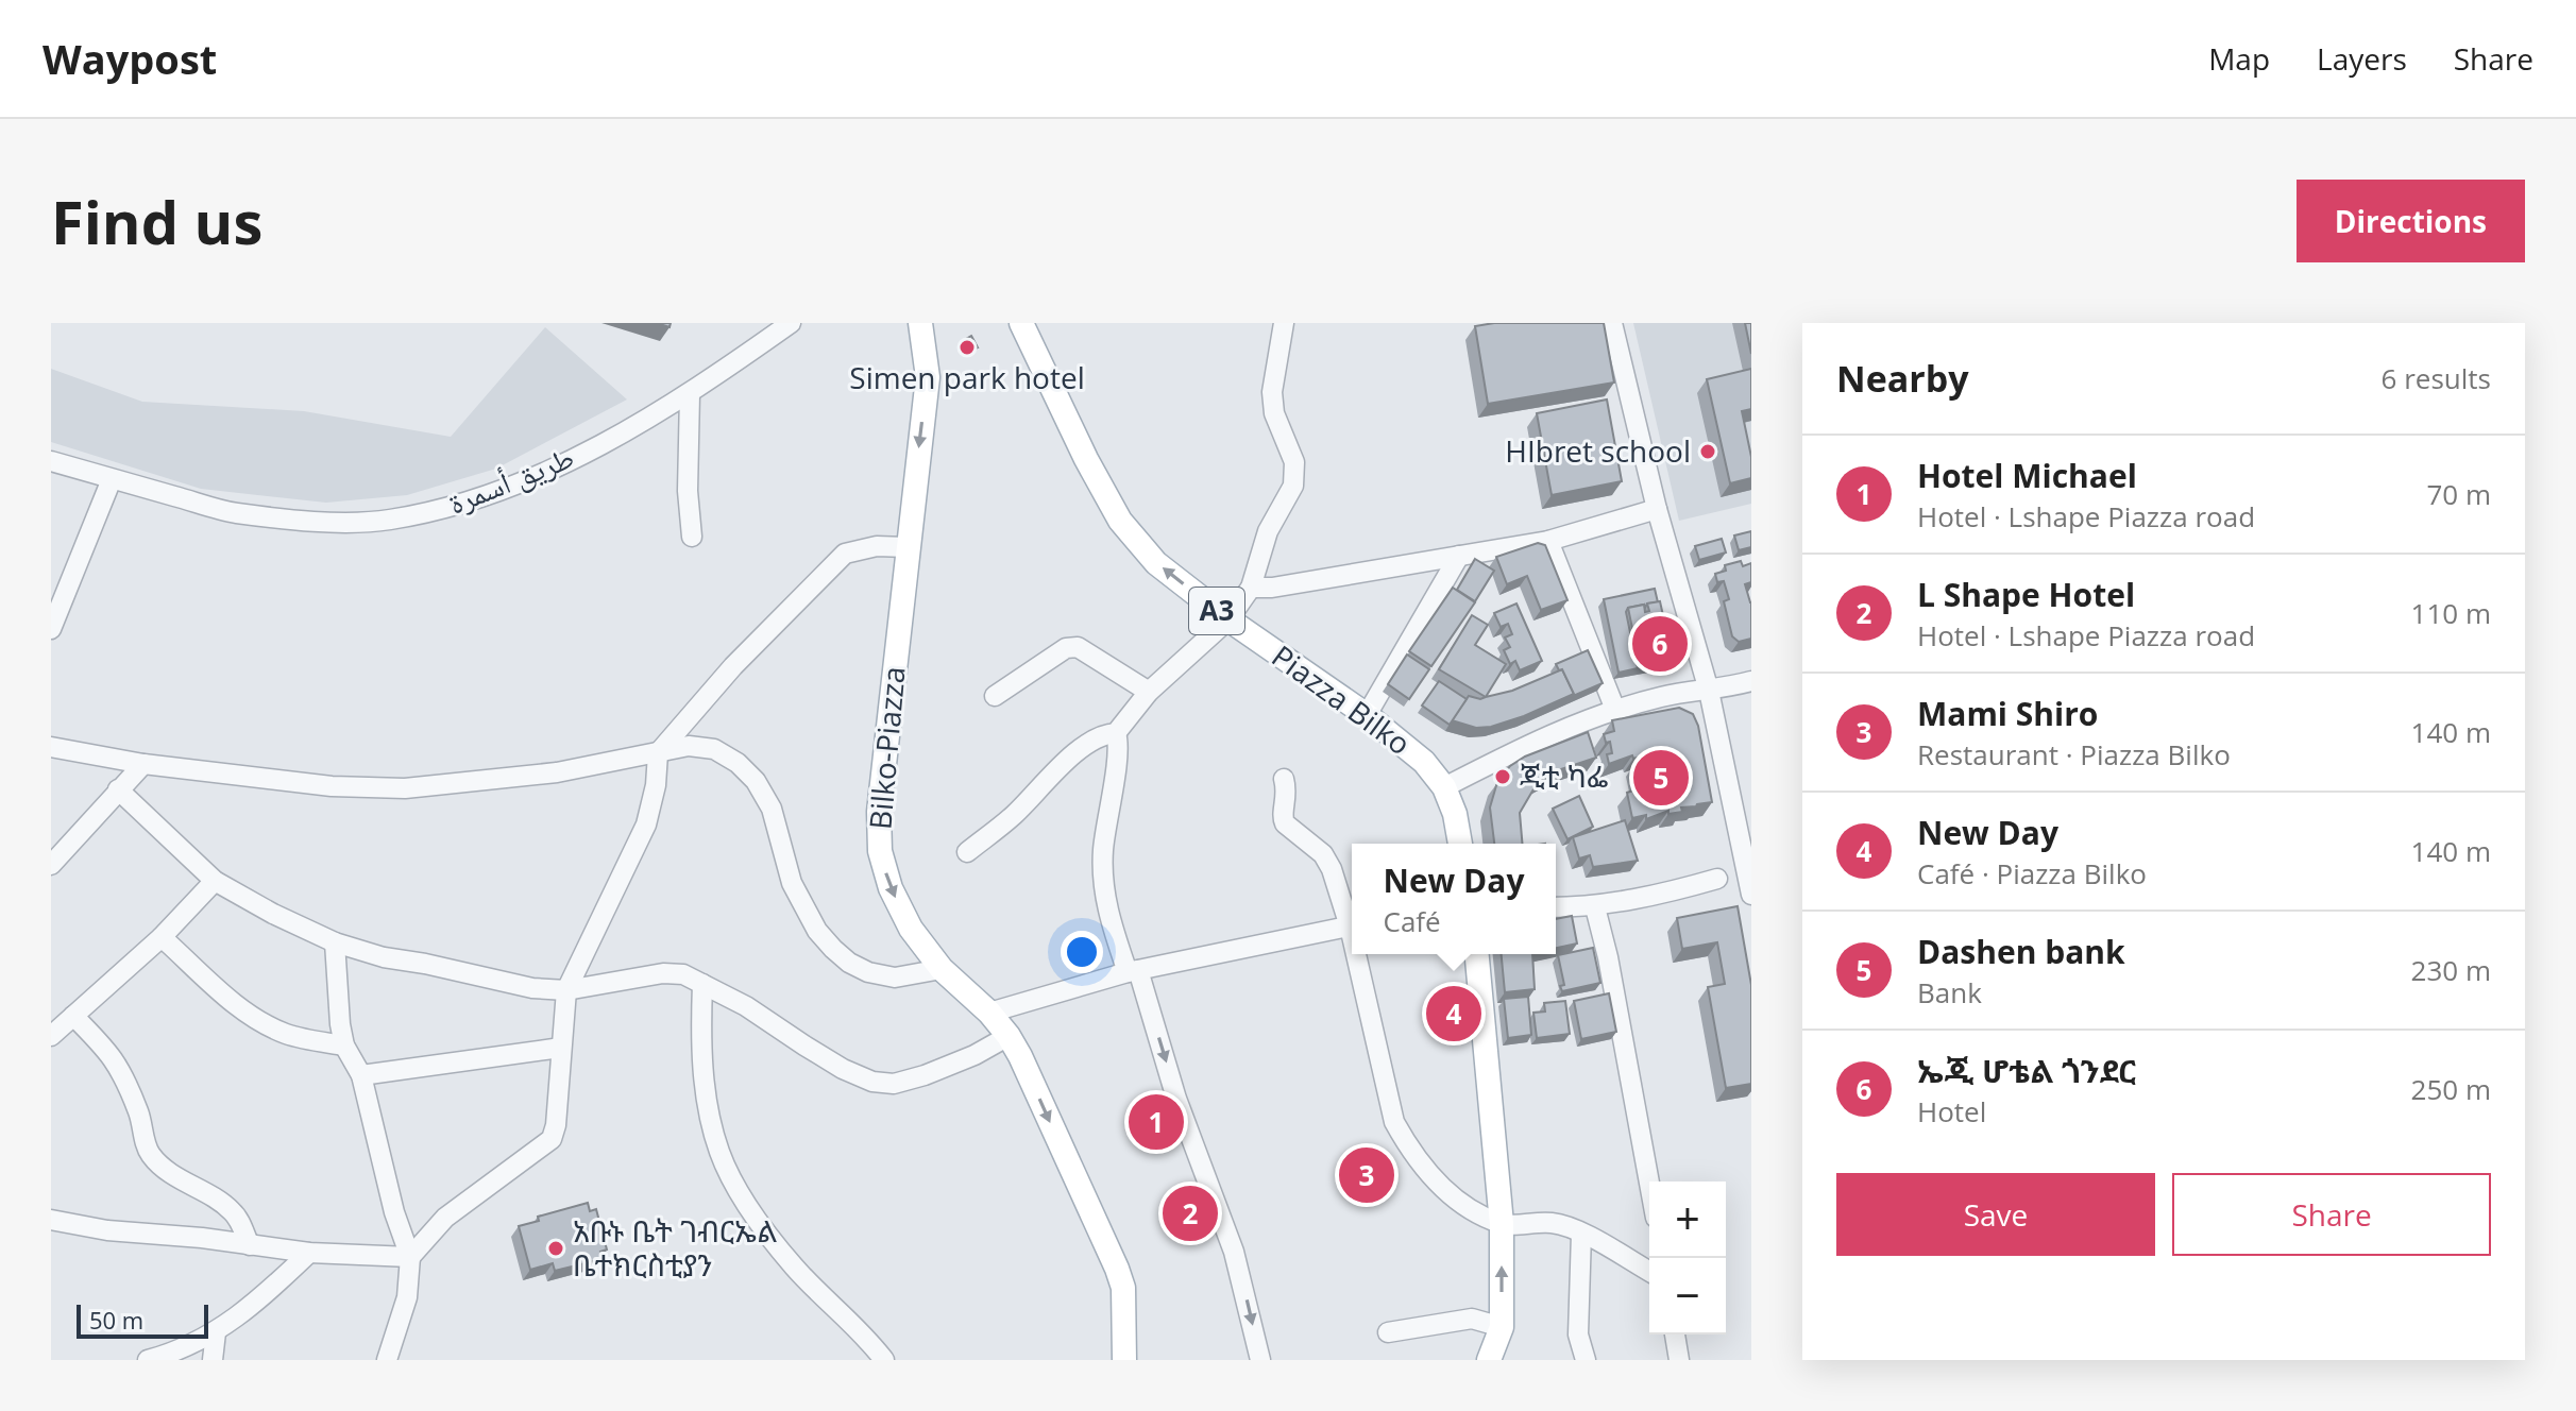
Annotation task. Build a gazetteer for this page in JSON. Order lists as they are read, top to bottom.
{
  "streets": {
    "main road": ["A3", "Piazza Bilko", "Bilko-Piazza"],
    "street": ["طريق أسمرة"]
  },
  "one_way": ["Piazza Bilko", "Bilko-Piazza"],
  "places": [
    "Simen park hotel",
    "HIbret school",
    "ጂቲ ካፌ",
    "አቡኑ ቤት ገብርኤል ቤተክርስቲያን"
  ],
  "scale_bar": "50 m",
  "page": {
    "header": "Waypost",
    "nav": ["Map", "Layers", "Share"],
    "buttons": [
      "Directions",
      ["Save", "Share"]
    ],
    "title": "Find us",
    "heading": ["Nearby", "6 results"],
    "list": [
      {
        "mark": "1",
        "name": "Hotel Michael",
        "note": "Hotel · Lshape Piazza road",
        "value": "70 m"
      },
      {
        "mark": "2",
        "name": "L Shape Hotel",
        "note": "Hotel · Lshape Piazza road",
        "value": "110 m"
      },
      {
        "mark": "3",
        "name": "Mami Shiro",
        "note": "Restaurant · Piazza Bilko",
        "value": "140 m"
      },
      {
        "mark": "4",
        "name": "New Day",
        "note": "Café · Piazza Bilko",
        "value": "140 m"
      },
      {
        "mark": "5",
        "name": "Dashen bank",
        "note": "Bank",
        "value": "230 m"
      },
      {
        "mark": "6",
        "name": "ኤጂ ሆቴል ጎንደር",
        "note": "Hotel",
        "value": "250 m"
      }
    ],
    "pins": [
      "6",
      "5",
      "4",
      "1",
      "3",
      "2"
    ],
    "popup": ["New Day", "Café"],
    "map_buttons": ["+", "−"],
    "scale": "50 m"
  }
}
